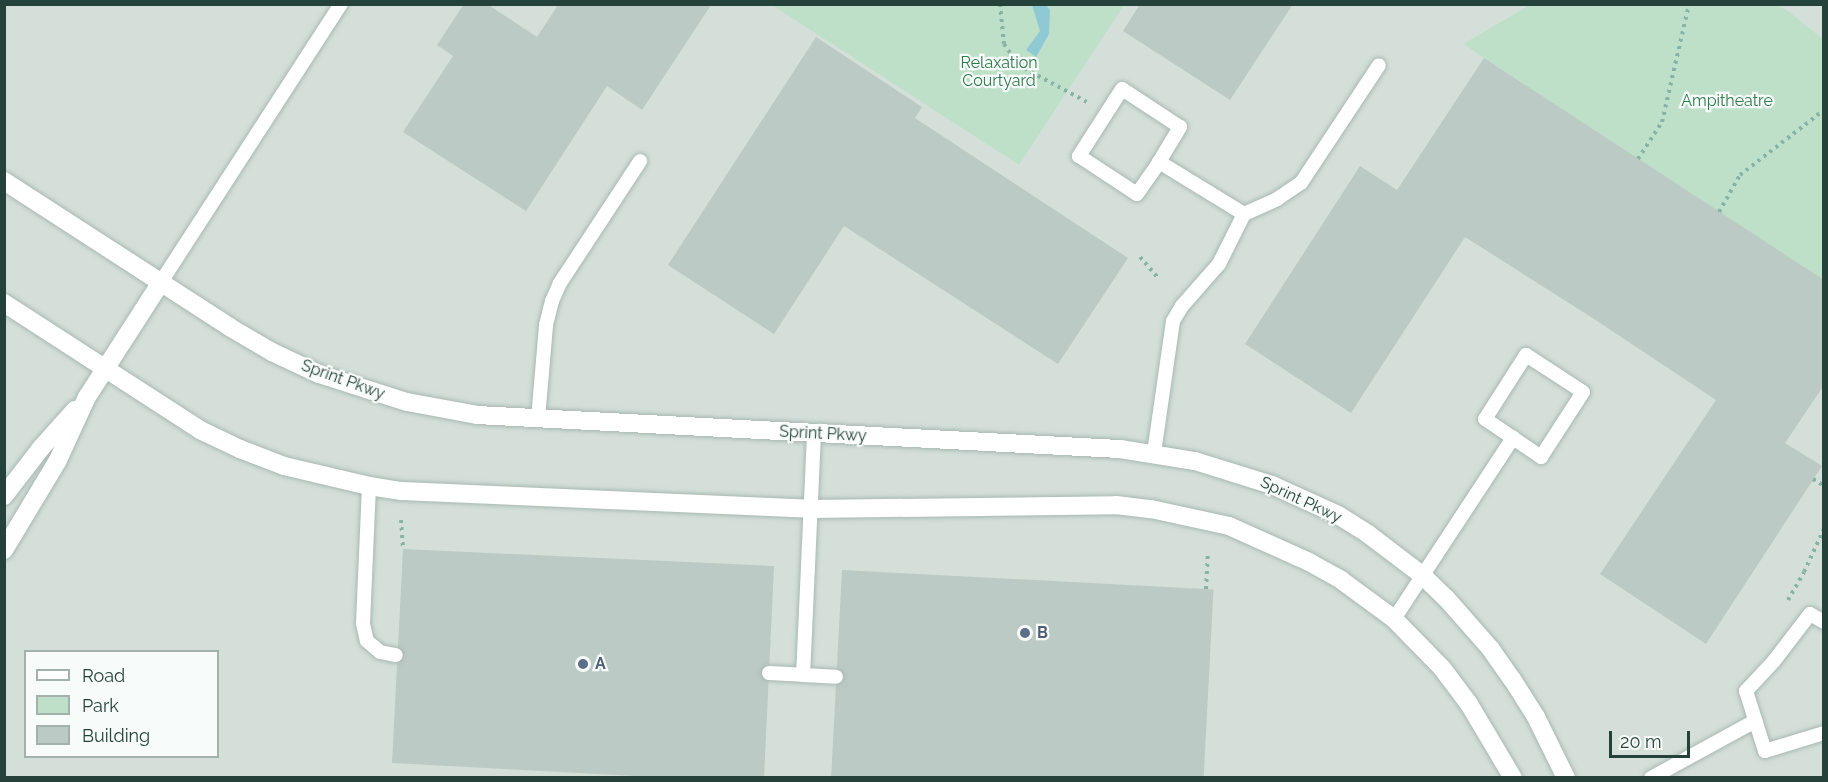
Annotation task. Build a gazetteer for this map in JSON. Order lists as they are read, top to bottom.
{
  "streets": {
    "street": ["Sprint Pkwy"]
  },
  "parks": ["Relaxation Courtyard", "Ampitheatre"],
  "places": ["B", "A"],
  "legend": ["Road", "Park", "Building"],
  "scale_bar": "20 m"
}
